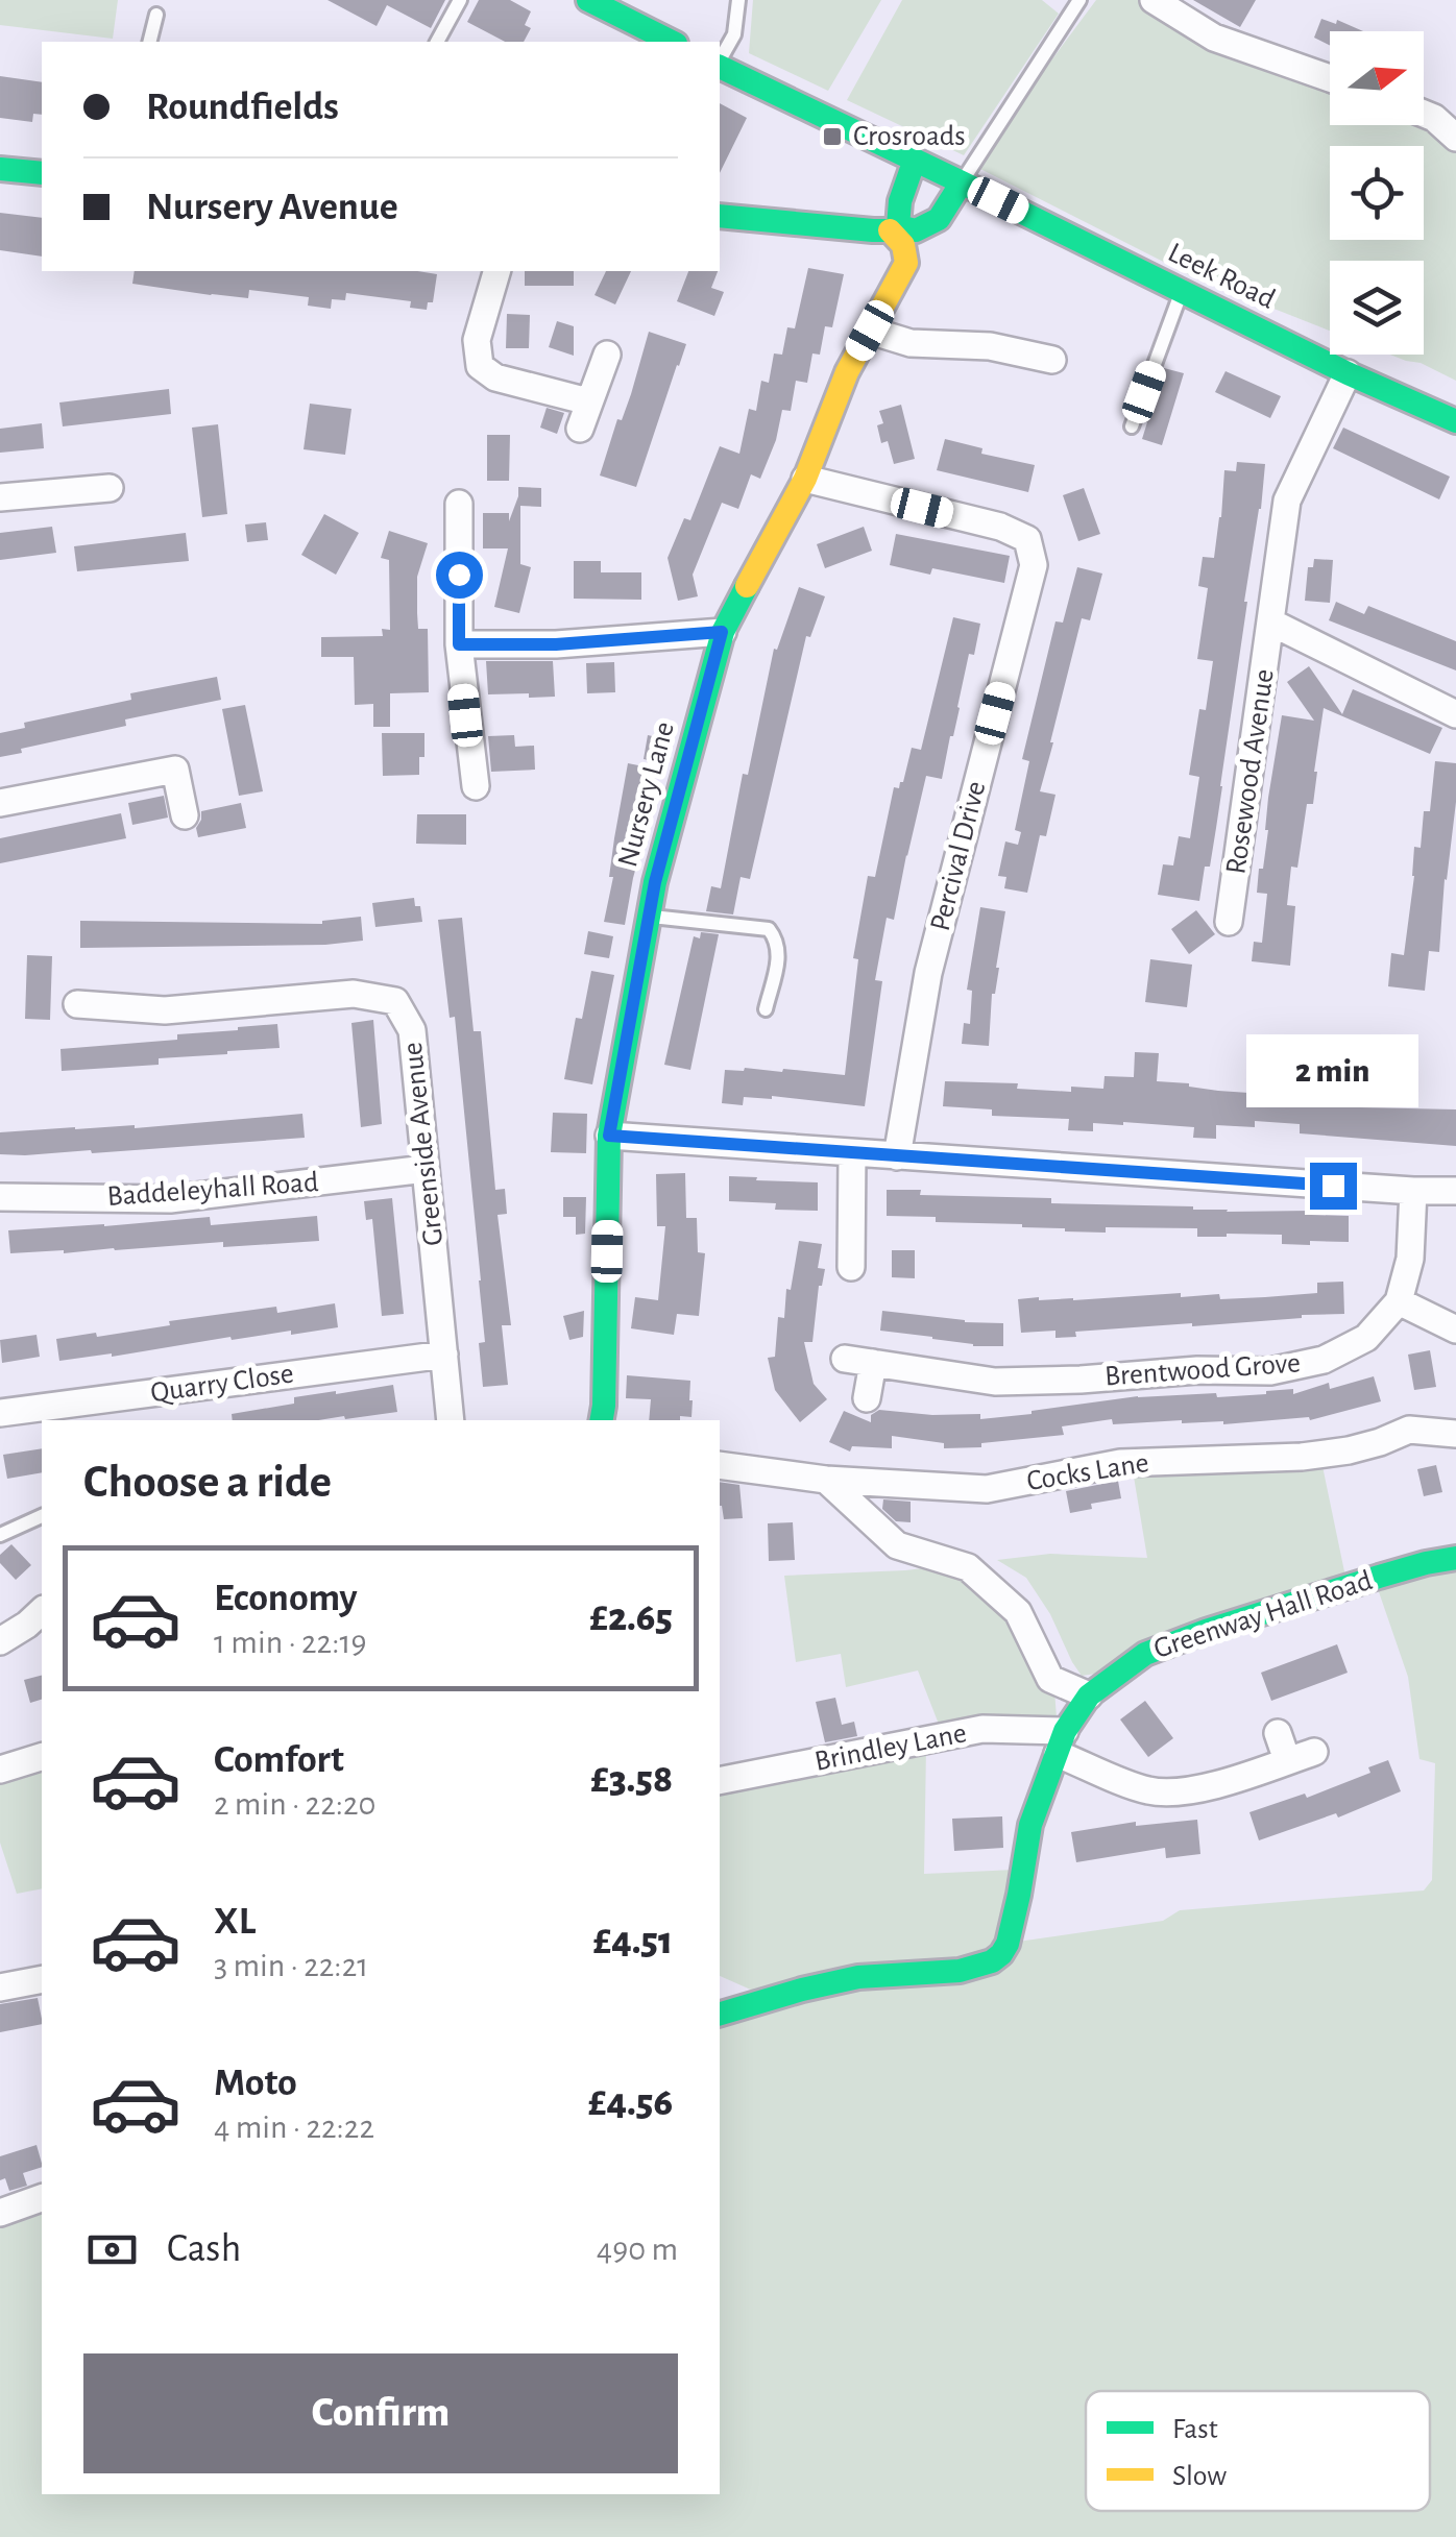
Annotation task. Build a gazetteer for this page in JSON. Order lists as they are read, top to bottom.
{
  "streets": {
    "main road": ["Leek Road", "Nursery Lane", "Greenway Hall Road"],
    "street": [
      "Rosewood Avenue",
      "Percival Drive",
      "Greenside Avenue",
      "Baddeleyhall Road",
      "Brentwood Grove",
      "Quarry Close",
      "Cocks Lane",
      "Brindley Lane"
    ]
  },
  "crossings": [
    ["Leek Road", "Rosewood Avenue"],
    ["Nursery Lane", "Percival Drive"],
    ["Greenside Avenue", "Baddeleyhall Road"],
    ["Greenside Avenue", "Quarry Close"],
    ["Greenway Hall Road", "Brindley Lane"]
  ],
  "places": {
    "transit": ["Crosroads"]
  },
  "legend": ["Fast", "Slow"],
  "north": "right",
  "page": {
    "banner": ["Roundfields", "Nursery Avenue"],
    "bubble": "2 min",
    "heading": "Choose a ride",
    "list": [
      {
        "name": "Economy",
        "note": "1 min · 22:19",
        "value": "£2.65"
      },
      {
        "name": "Comfort",
        "note": "2 min · 22:20",
        "value": "£3.58"
      },
      {
        "name": "XL",
        "note": "3 min · 22:21",
        "value": "£4.51"
      },
      {
        "name": "Moto",
        "note": "4 min · 22:22",
        "value": "£4.56"
      }
    ],
    "pay": ["Cash", "490 m"],
    "buttons": "Confirm"
  }
}
